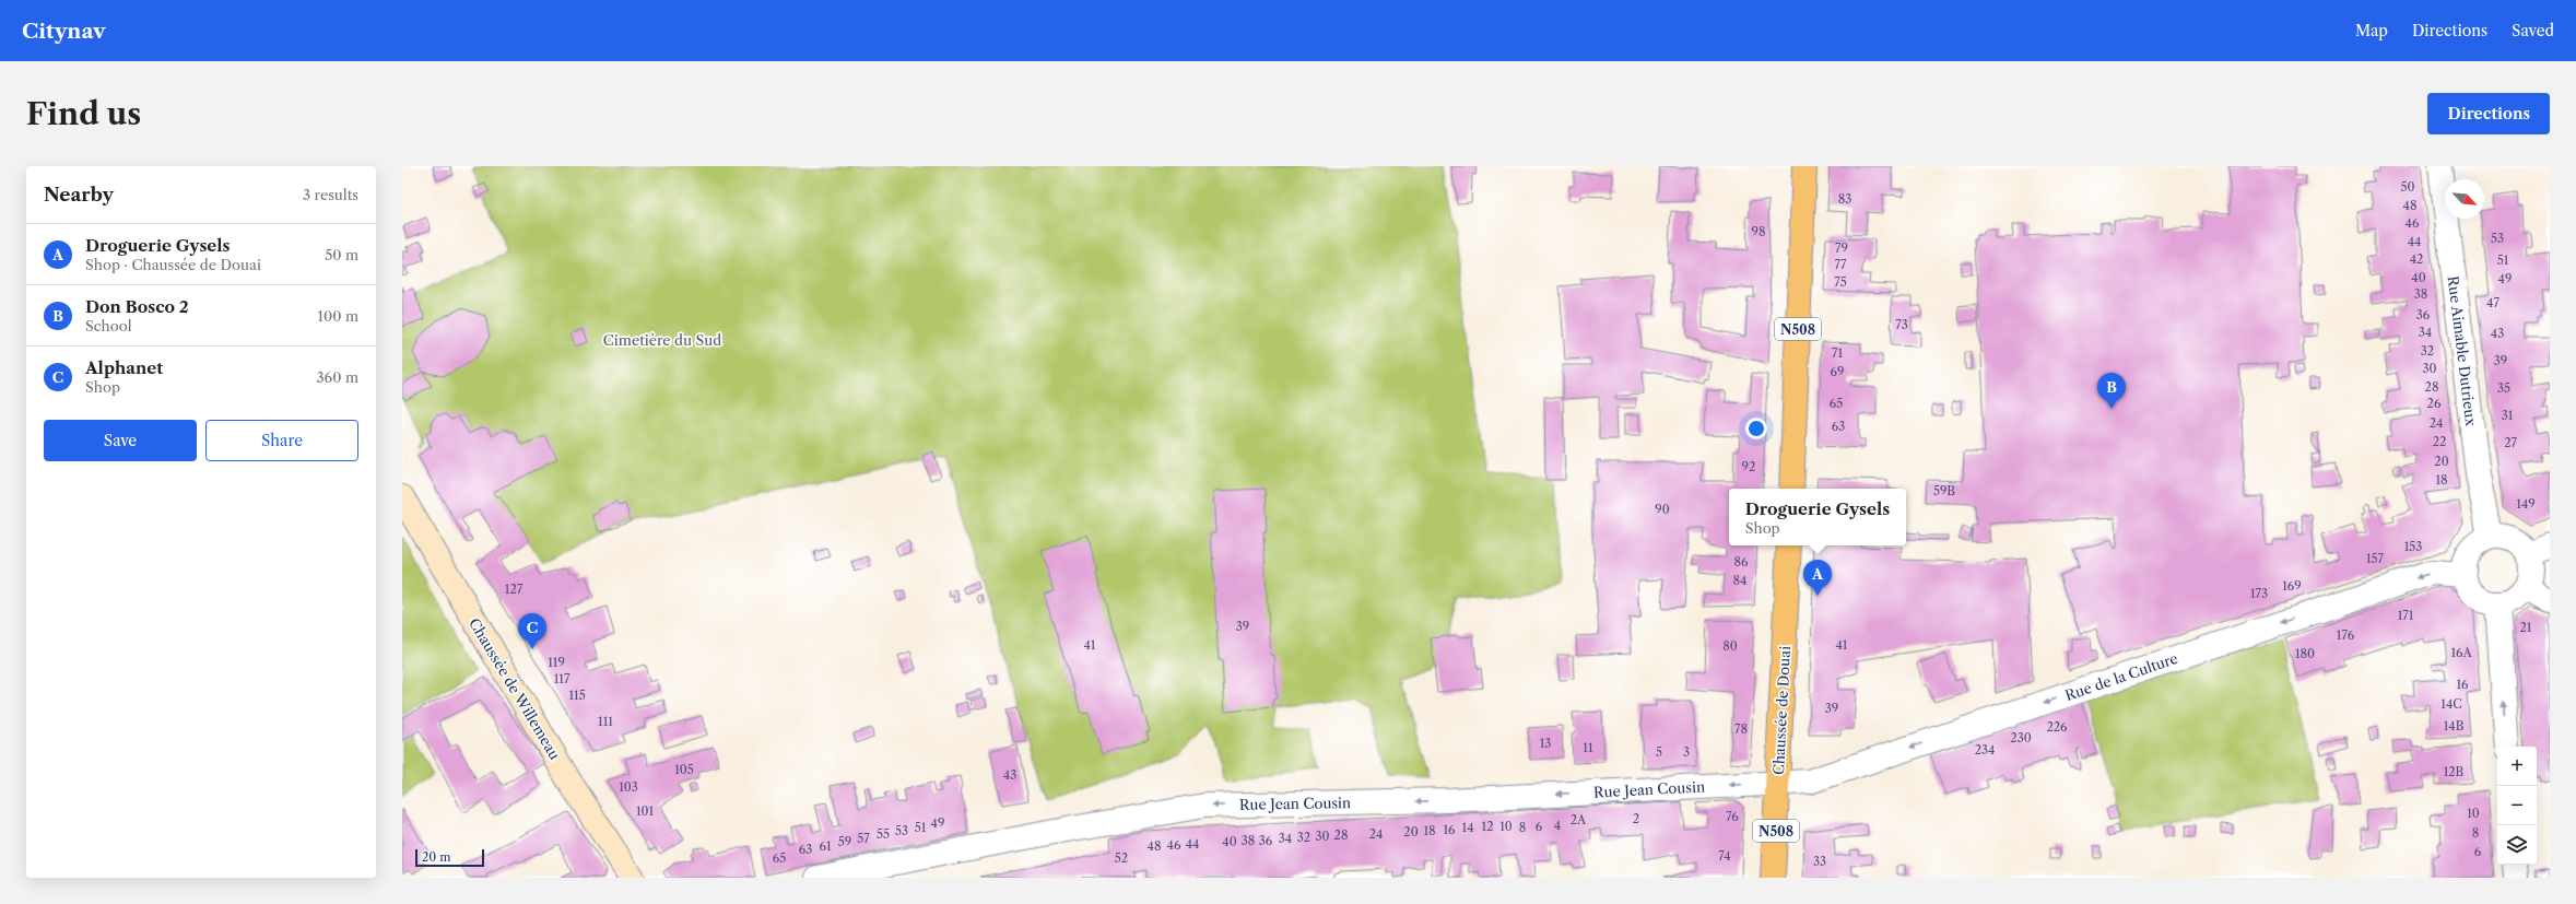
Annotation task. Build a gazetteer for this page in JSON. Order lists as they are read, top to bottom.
{
  "streets": {
    "main road": ["N508", "Chaussée de Douai"],
    "street": [
      "Rue Aimable Dutrieux",
      "Rue de la Culture",
      "Chaussée de Willemeau",
      "Rue Jean Cousin"
    ]
  },
  "crossings": [
    ["Rue Aimable Dutrieux", "Rue de la Culture"],
    ["Rue de la Culture", "Chaussée de Douai"],
    ["Rue de la Culture", "Rue Jean Cousin"],
    ["Chaussée de Douai", "Rue Jean Cousin"]
  ],
  "one_way": ["Rue de la Culture", "Rue Jean Cousin"],
  "parks": ["Cimetière du Sud"],
  "house_numbers": [
    "50",
    "83",
    "48",
    "46",
    "98",
    "53",
    "44",
    "79",
    "42",
    "51",
    "77",
    "40",
    "49",
    "75",
    "38",
    "47",
    "36",
    "73",
    "34",
    "43",
    "32",
    "71",
    "39",
    "30",
    "69",
    "28",
    "35",
    "65",
    "26",
    "31",
    "24",
    "63",
    "22",
    "27",
    "20",
    "92",
    "18",
    "59B",
    "149",
    "90",
    "153",
    "157",
    "86",
    "84",
    "169",
    "127",
    "173",
    "171",
    "39",
    "21",
    "176",
    "41",
    "41",
    "80",
    "16A",
    "180",
    "119",
    "117",
    "16",
    "115",
    "14C",
    "39",
    "111",
    "14B",
    "226",
    "78",
    "230",
    "13",
    "11",
    "234",
    "5",
    "3",
    "105",
    "12B",
    "43",
    "103",
    "101",
    "10",
    "76",
    "2",
    "2A",
    "49",
    "4",
    "12",
    "10",
    "6",
    "51",
    "14",
    "8",
    "16",
    "53",
    "18",
    "20",
    "8",
    "55",
    "24",
    "28",
    "30",
    "32",
    "57",
    "34",
    "38",
    "36",
    "59",
    "40",
    "44",
    "46",
    "61",
    "48",
    "63",
    "6",
    "74",
    "65",
    "52",
    "33"
  ],
  "scale_bar": "20 m",
  "north": "bottom right",
  "page": {
    "header": "Citynav",
    "nav": ["Map", "Directions", "Saved"],
    "buttons": [
      "Directions",
      ["Save", "Share"]
    ],
    "title": "Find us",
    "heading": ["Nearby", "3 results"],
    "list": [
      {
        "mark": "A",
        "name": "Droguerie Gysels",
        "note": "Shop · Chaussée de Douai",
        "value": "50 m"
      },
      {
        "mark": "B",
        "name": "Don Bosco 2",
        "note": "School",
        "value": "100 m"
      },
      {
        "mark": "C",
        "name": "Alphanet",
        "note": "Shop",
        "value": "360 m"
      }
    ],
    "pins": ["B", "A", "C"],
    "popup": ["Droguerie Gysels", "Shop"],
    "map_buttons": ["+", "−"],
    "scale": "20 m"
  }
}
